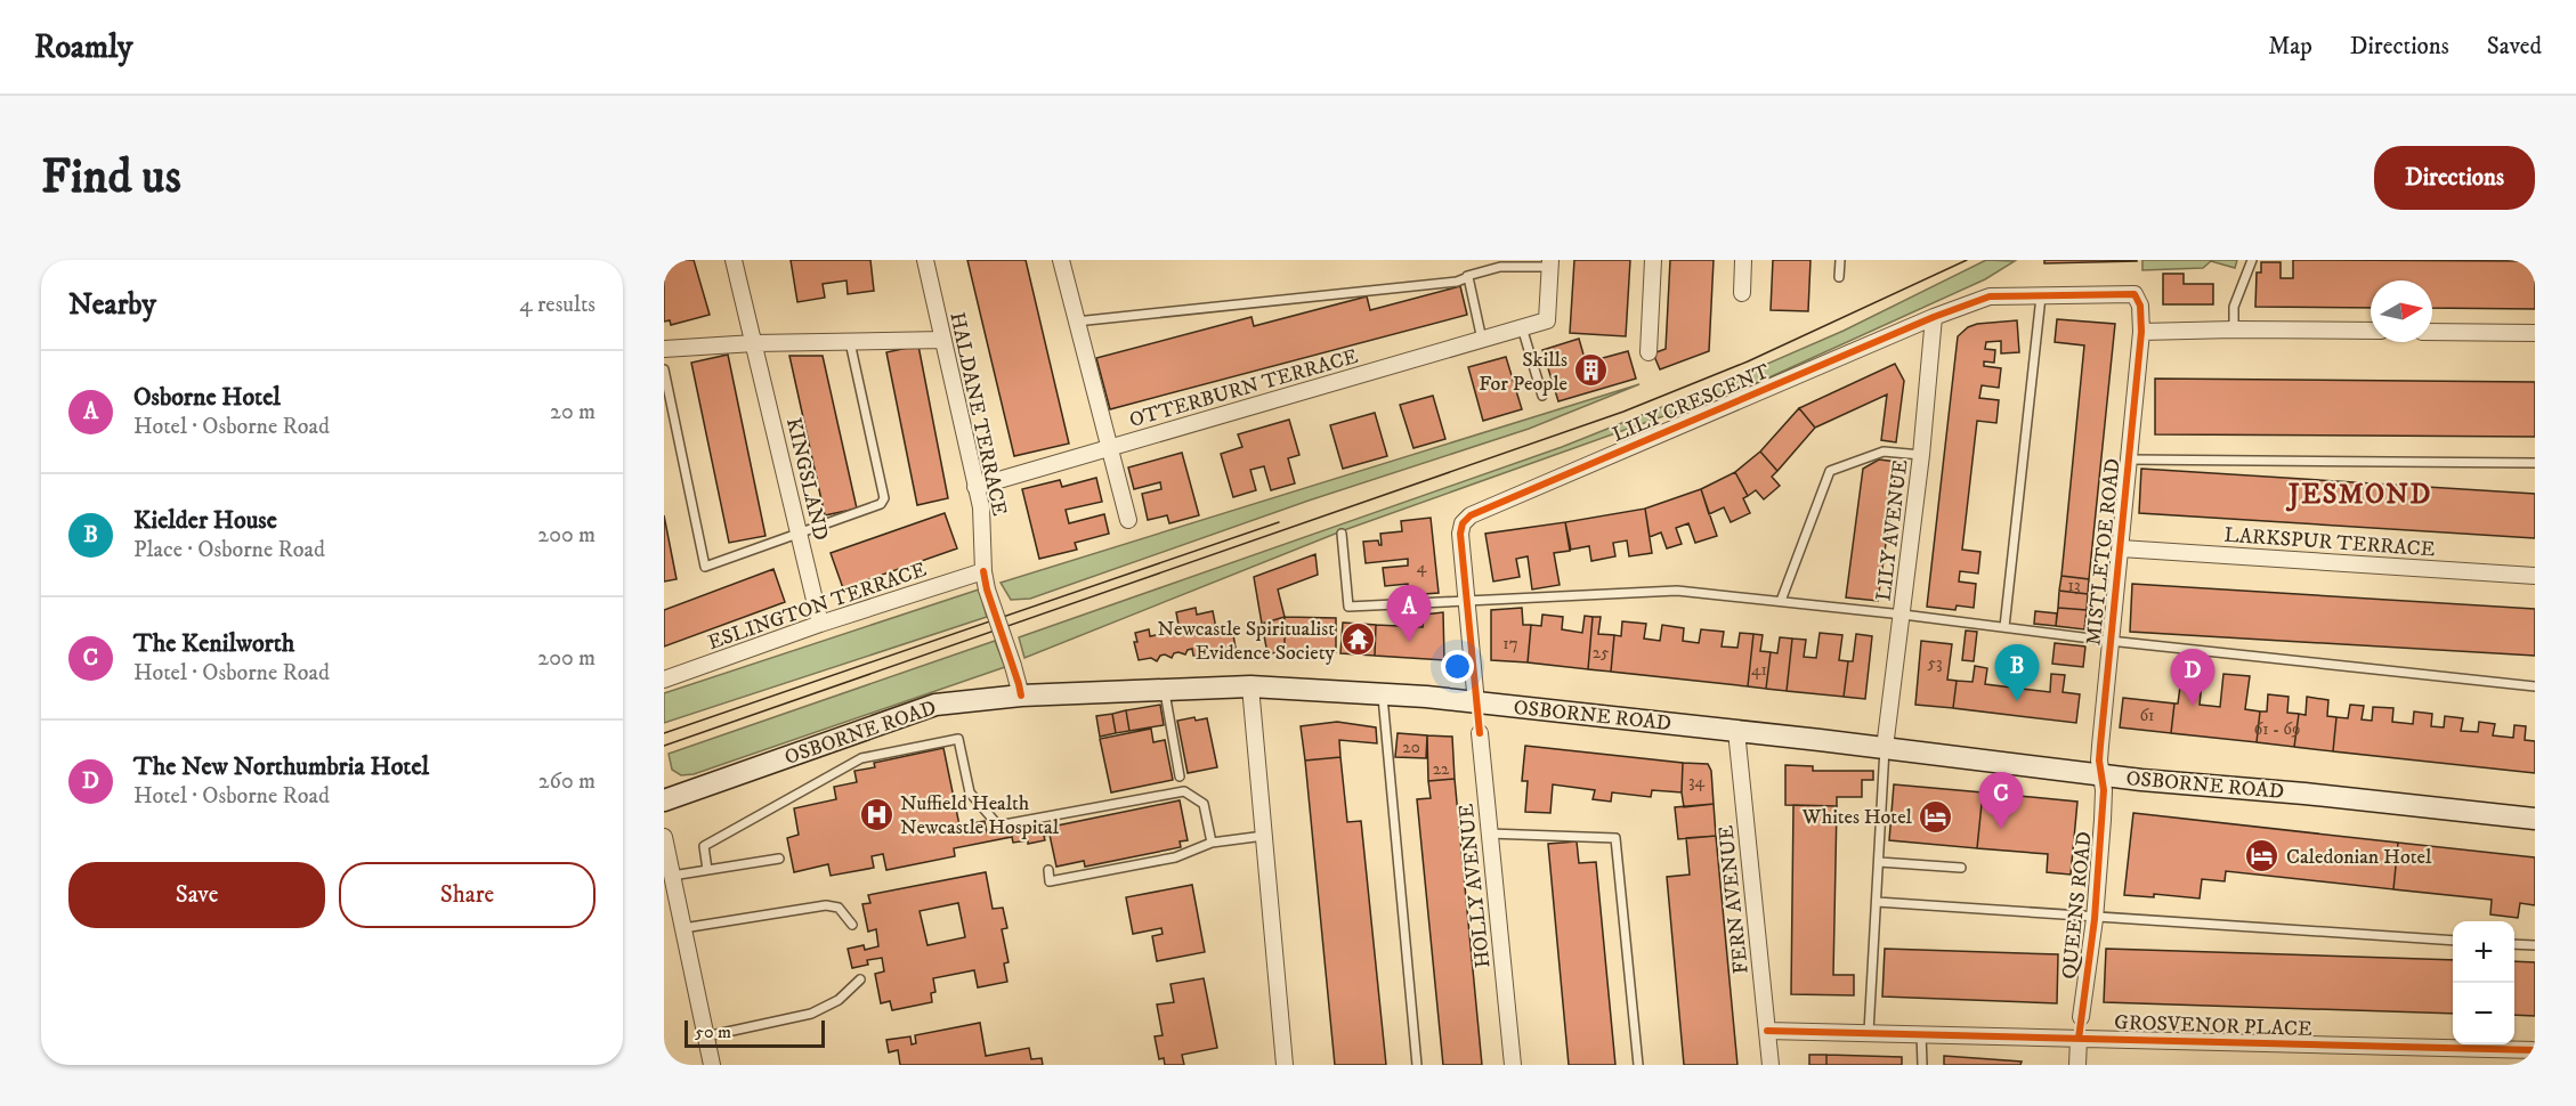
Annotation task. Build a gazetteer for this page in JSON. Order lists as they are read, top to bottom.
{
  "streets": {
    "main road": ["OSBORNE ROAD"],
    "street": [
      "OTTERBURN TERRACE",
      "LILY CRESCENT",
      "HALDANE TERRACE",
      "KINGSLAND",
      "LILY AVENUE",
      "LARKSPUR TERRACE",
      "MISTLETOE ROAD",
      "ESLINGTON TERRACE",
      "HOLLY AVENUE",
      "FERN AVENUE",
      "QUEENS ROAD",
      "GROSVENOR PLACE"
    ]
  },
  "crossings": [
    ["OTTERBURN TERRACE", "HALDANE TERRACE"],
    ["LILY CRESCENT", "LILY AVENUE"],
    ["LILY CRESCENT", "MISTLETOE ROAD"],
    ["HALDANE TERRACE", "ESLINGTON TERRACE"],
    ["HALDANE TERRACE", "OSBORNE ROAD"],
    ["KINGSLAND", "ESLINGTON TERRACE"],
    ["LILY AVENUE", "OSBORNE ROAD"],
    ["LARKSPUR TERRACE", "MISTLETOE ROAD"],
    ["MISTLETOE ROAD", "OSBORNE ROAD"],
    ["MISTLETOE ROAD", "QUEENS ROAD"],
    ["OSBORNE ROAD", "FERN AVENUE"],
    ["OSBORNE ROAD", "QUEENS ROAD"],
    ["FERN AVENUE", "GROSVENOR PLACE"]
  ],
  "districts": ["JESMOND"],
  "places": {
    "building": ["Skills For People"],
    "temple": ["Newcastle Spiritualist Evidence Society"],
    "hospital": ["Nuffield Health Newcastle Hospital"],
    "hotel": ["Whites Hotel", "Caledonian Hotel"]
  },
  "house_numbers": [
    "4",
    "13",
    "17",
    "25",
    "53",
    "41",
    "61",
    "61 - 69",
    "20",
    "22",
    "34"
  ],
  "scale_bar": "50 m",
  "north": "right",
  "page": {
    "header": "Roamly",
    "nav": ["Map", "Directions", "Saved"],
    "buttons": [
      "Directions",
      ["Save", "Share"]
    ],
    "title": "Find us",
    "heading": ["Nearby", "4 results"],
    "list": [
      {
        "mark": "A",
        "name": "Osborne Hotel",
        "note": "Hotel · Osborne Road",
        "value": "20 m"
      },
      {
        "mark": "B",
        "name": "Kielder House",
        "note": "Place · Osborne Road",
        "value": "200 m"
      },
      {
        "mark": "C",
        "name": "The Kenilworth",
        "note": "Hotel · Osborne Road",
        "value": "200 m"
      },
      {
        "mark": "D",
        "name": "The New Northumbria Hotel",
        "note": "Hotel · Osborne Road",
        "value": "260 m"
      }
    ],
    "pins": [
      "A",
      "B",
      "D",
      "C"
    ],
    "map_buttons": ["+", "−"],
    "scale": "50 m"
  }
}
